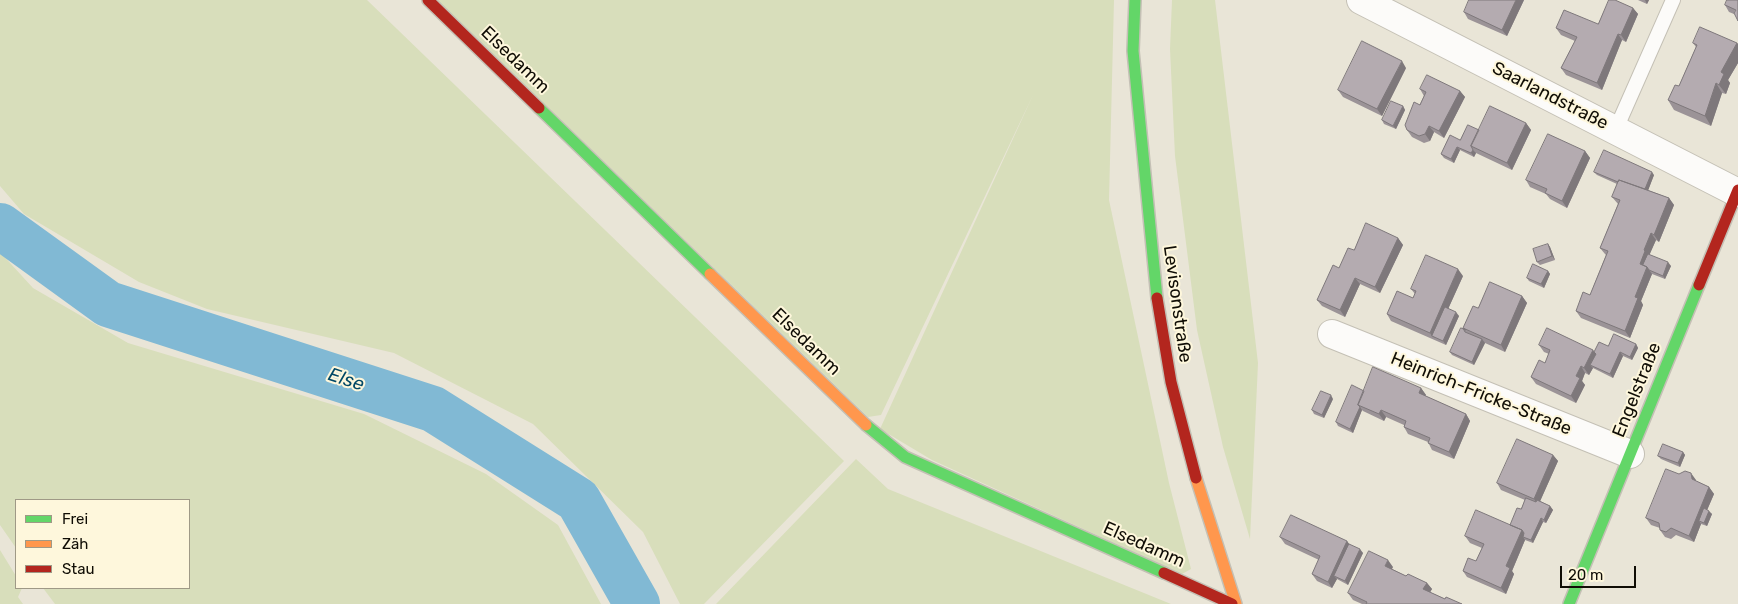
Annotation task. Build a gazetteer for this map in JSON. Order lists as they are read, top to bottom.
{
  "streets": {
    "street": [
      "Elsedamm",
      "Saarlandstraße",
      "Levisonstraße",
      "Engelstraße",
      "Heinrich-Fricke-Straße"
    ]
  },
  "crossings": [
    ["Saarlandstraße", "Engelstraße"],
    ["Engelstraße", "Heinrich-Fricke-Straße"]
  ],
  "water": ["Else"],
  "legend": ["Frei", "Zäh", "Stau"],
  "scale_bar": "20 m"
}
